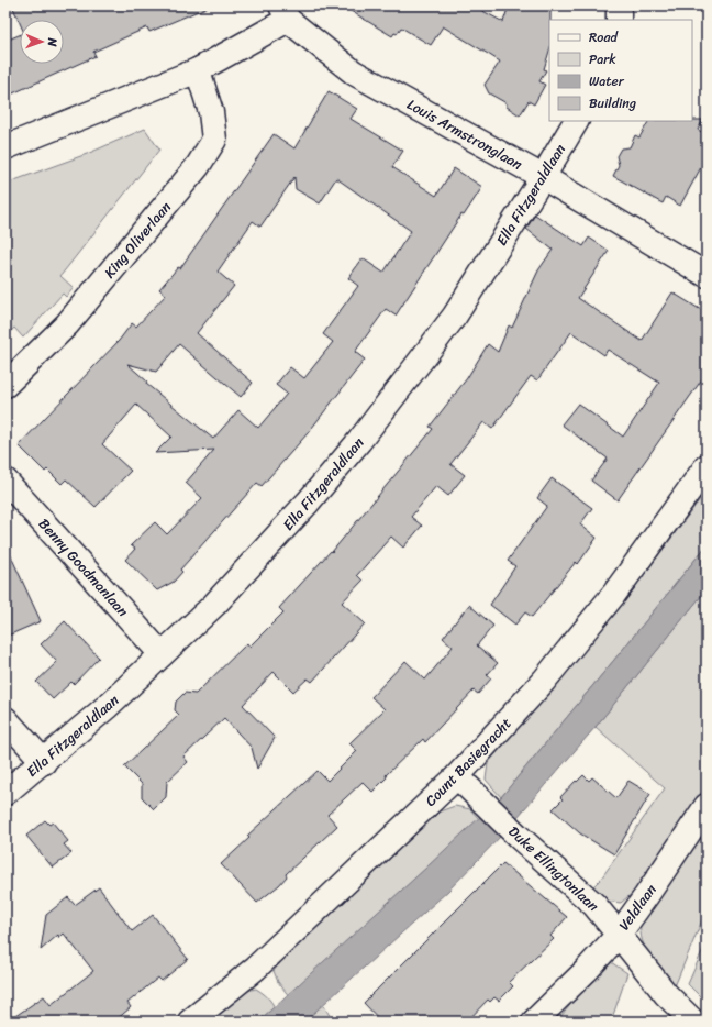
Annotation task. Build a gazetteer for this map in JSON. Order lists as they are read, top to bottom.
{
  "streets": {
    "street": [
      "Louis Armstronglaan",
      "Ella Fitzgeraldlaan",
      "King Oliverlaan",
      "Benny Goodmanlaan",
      "Count Basiegracht",
      "Duke Ellingtonlaan",
      "Veldlaan"
    ]
  },
  "crossings": [
    ["Louis Armstronglaan", "Ella Fitzgeraldlaan"],
    ["Ella Fitzgeraldlaan", "Benny Goodmanlaan"],
    ["Count Basiegracht", "Duke Ellingtonlaan"],
    ["Duke Ellingtonlaan", "Veldlaan"]
  ],
  "legend": [
    "Road",
    "Park",
    "Water",
    "Building"
  ],
  "north": "right"
}
